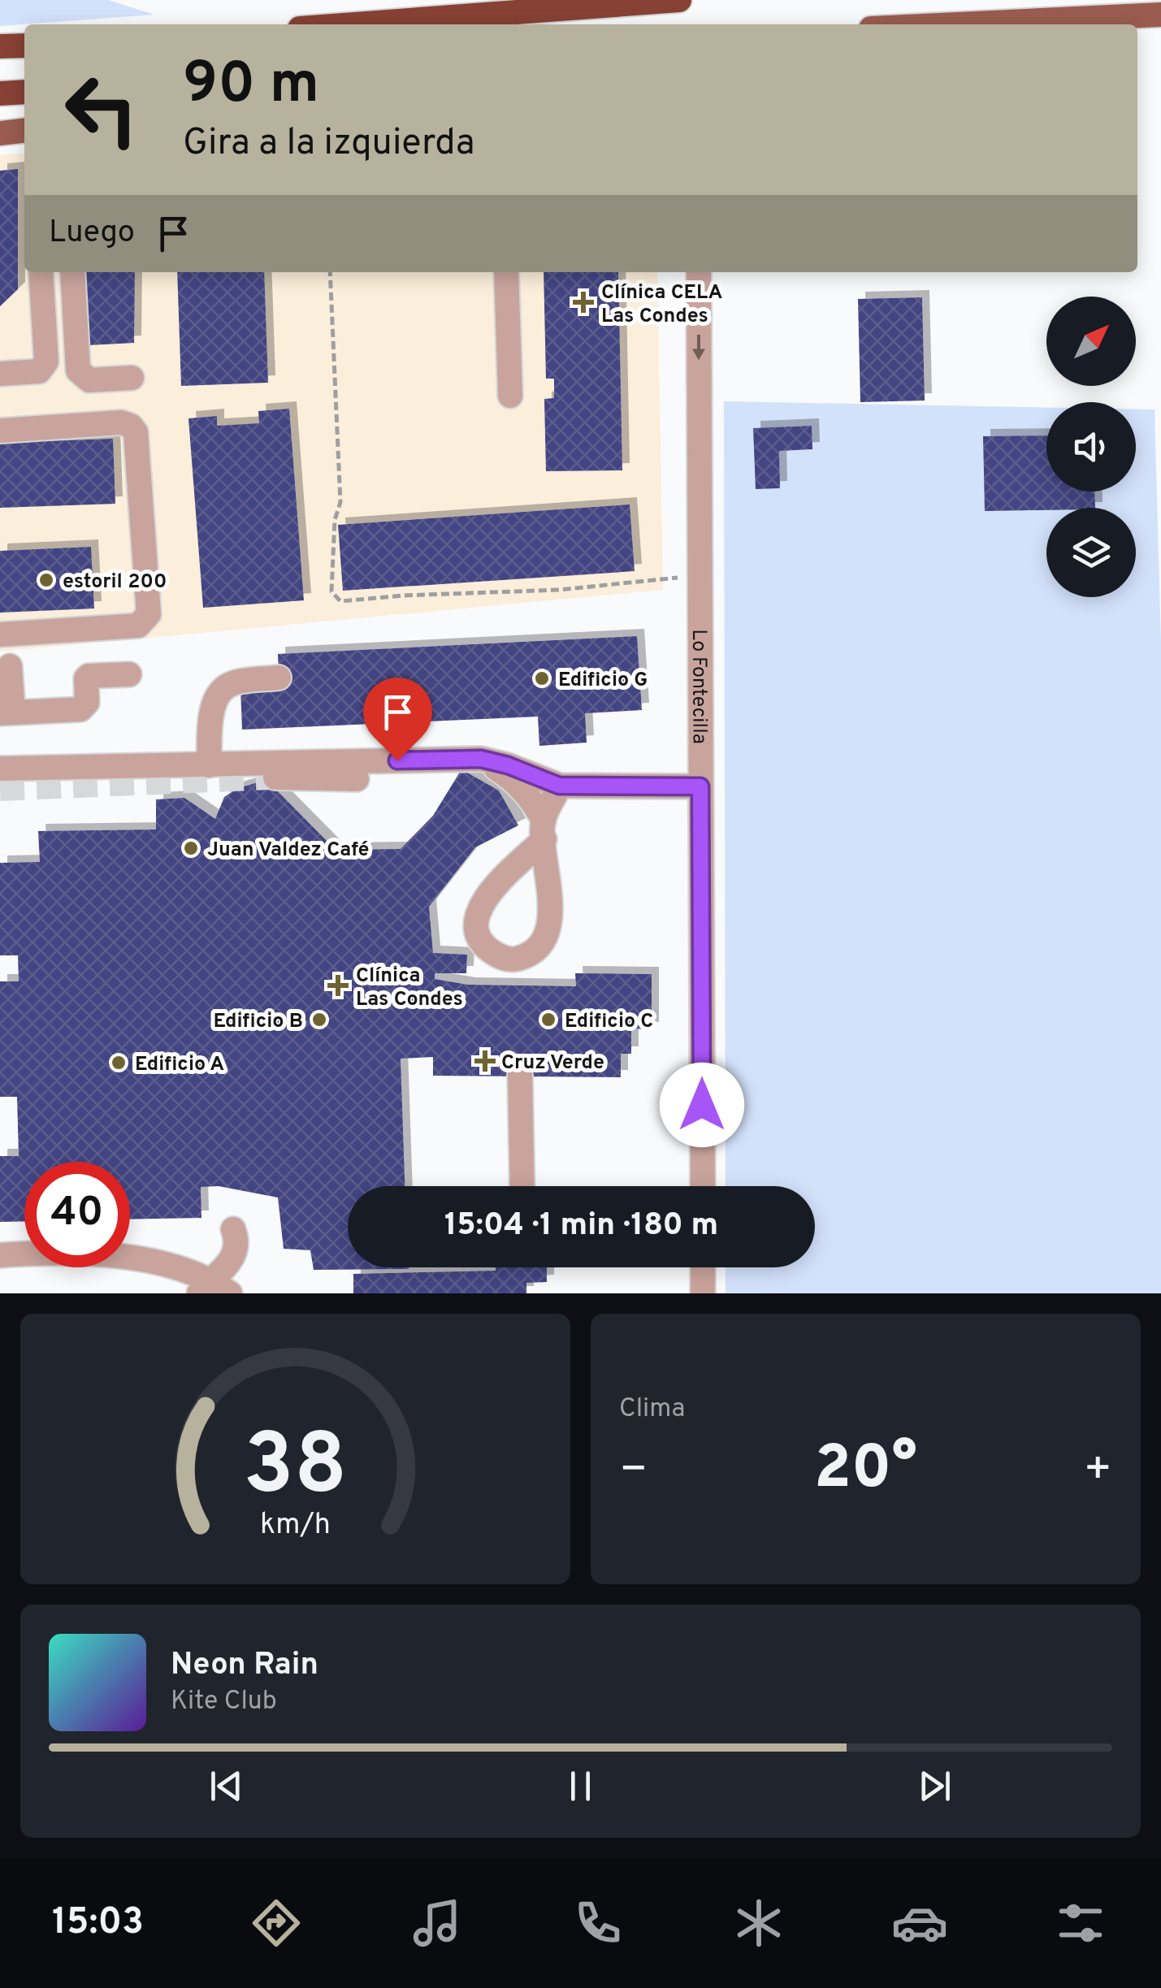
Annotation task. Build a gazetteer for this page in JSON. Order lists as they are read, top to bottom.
{
  "streets": {
    "street": ["Lo Fontecilla"]
  },
  "places": {
    "health": ["Clínica CELA Las Condes", "Clínica Las Condes", "Cruz Verde"],
    "other": [
      "estoril 200",
      "Edificio G",
      "Juan Valdez Café",
      "Edificio B",
      "Edificio C",
      "Edificio A"
    ]
  },
  "north": "top right",
  "page": {
    "turn": ["90 m", "Gira a la izquierda"],
    "then": "Luego",
    "limit": "40",
    "trip": "15:04 · 1 min · 180 m",
    "tile": "Clima",
    "heat": ["−", "20°", "+"],
    "song": ["Neon Rain", "Kite Club"],
    "tabs": "15:03",
    "gauge": ["38", "km/h"]
  }
}
